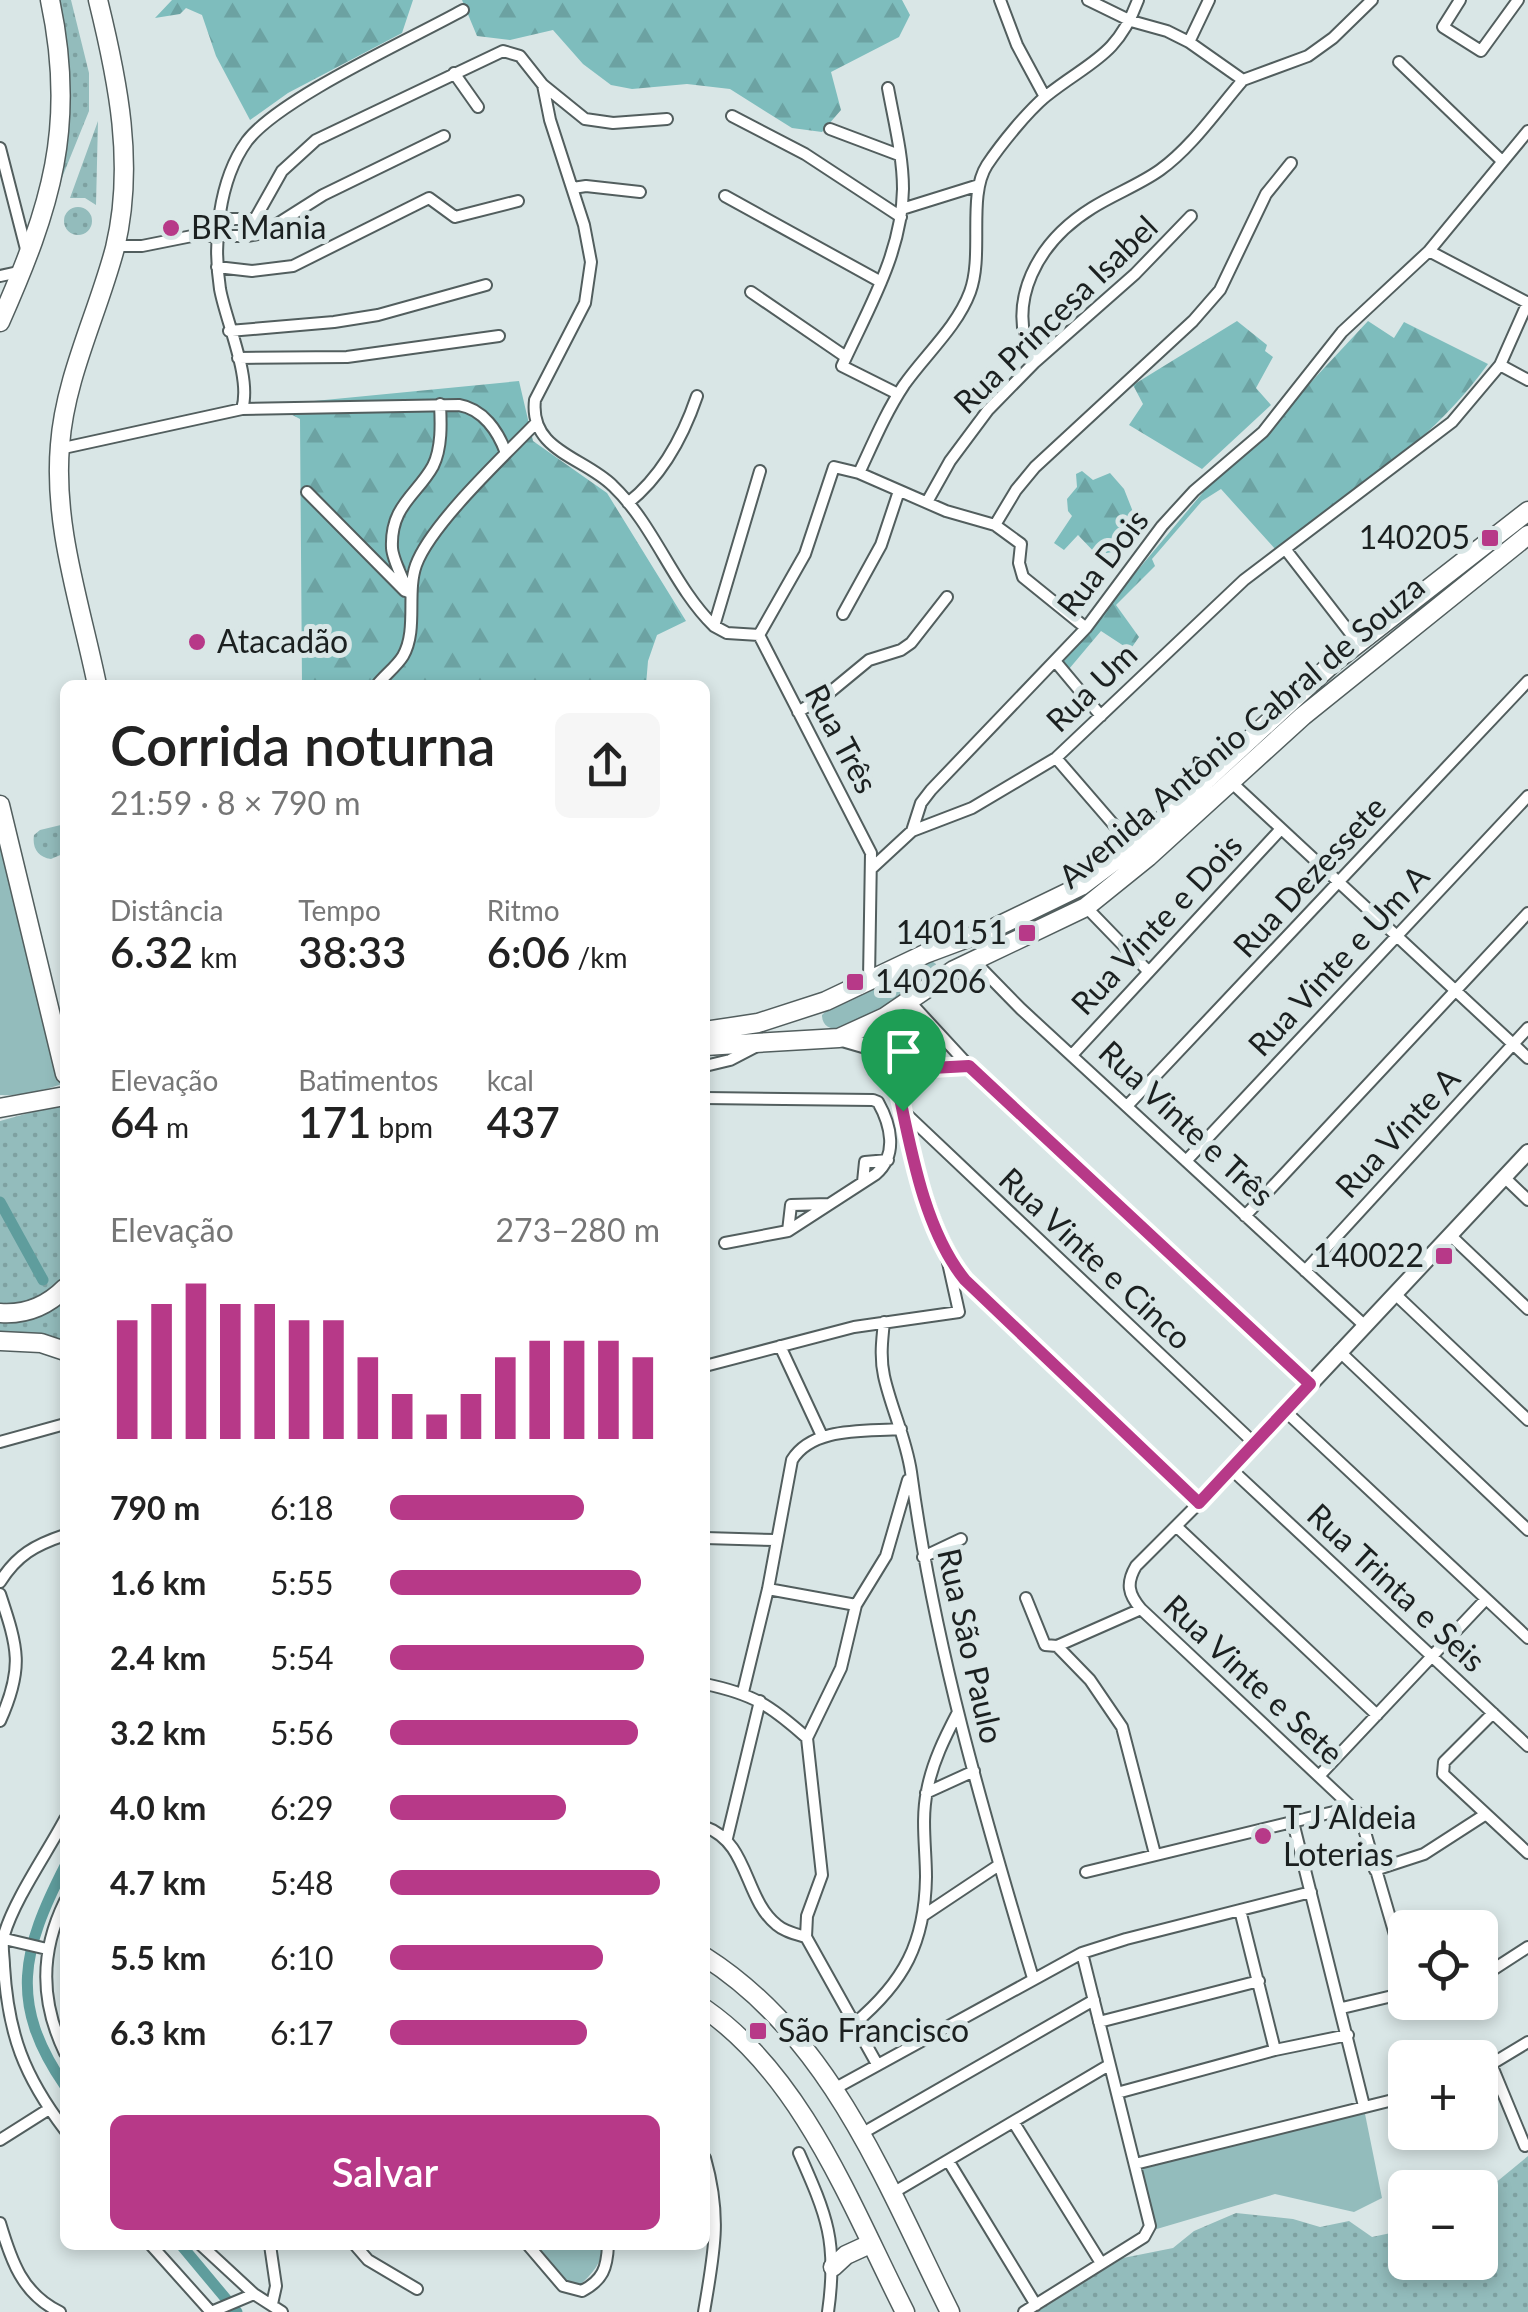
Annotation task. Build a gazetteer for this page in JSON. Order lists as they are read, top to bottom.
{
  "streets": {
    "highway": ["Avenida Antônio Cabral de Souza"],
    "street": [
      "Rua Princesa Isabel",
      "Rua Dois",
      "Rua Um",
      "Rua Três",
      "Rua Dezessete",
      "Rua Vinte e Dois",
      "Rua Vinte e Um A",
      "Rua Vinte e Três",
      "Rua Vinte A",
      "Rua Vinte e Cinco",
      "Rua Trinta e Seis",
      "Rua São Paulo",
      "Rua Vinte e Sete"
    ]
  },
  "crossings": [
    ["Rua Dois", "Rua Um"],
    ["Avenida Antônio Cabral de Souza", "Rua Três"],
    ["Avenida Antônio Cabral de Souza", "Rua Vinte e Três"],
    ["Rua Dezessete", "Rua Vinte e Três"],
    ["Rua Vinte e Dois", "Rua Vinte e Três"],
    ["Rua Vinte e Um A", "Rua Vinte e Três"],
    ["Rua Vinte e Três", "Rua Vinte A"]
  ],
  "places": {
    "other": ["BR Mania", "Atacadão", "T J Aldeia Loterias"],
    "transit": [
      "140205",
      "140151",
      "140206",
      "140022",
      "São Francisco"
    ]
  },
  "page": {
    "heading": ["Corrida noturna", "21:59 · 8 × 790 m"],
    "stats": [
      ["Distância", "6.32 km"],
      ["Tempo", "38:33"],
      ["Ritmo", "6:06 /km"],
      ["Elevação", "64 m"],
      ["Batimentos", "171 bpm"],
      ["kcal", "437"]
    ],
    "chart": ["Elevação", "273–280 m"],
    "list": [
      {
        "name": "790 m",
        "note": "6:18"
      },
      {
        "name": "1.6 km",
        "note": "5:55"
      },
      {
        "name": "2.4 km",
        "note": "5:54"
      },
      {
        "name": "3.2 km",
        "note": "5:56"
      },
      {
        "name": "4.0 km",
        "note": "6:29"
      },
      {
        "name": "4.7 km",
        "note": "5:48"
      },
      {
        "name": "5.5 km",
        "note": "6:10"
      },
      {
        "name": "6.3 km",
        "note": "6:17"
      }
    ],
    "map_buttons": ["+", "−"],
    "buttons": "Salvar"
  }
}
